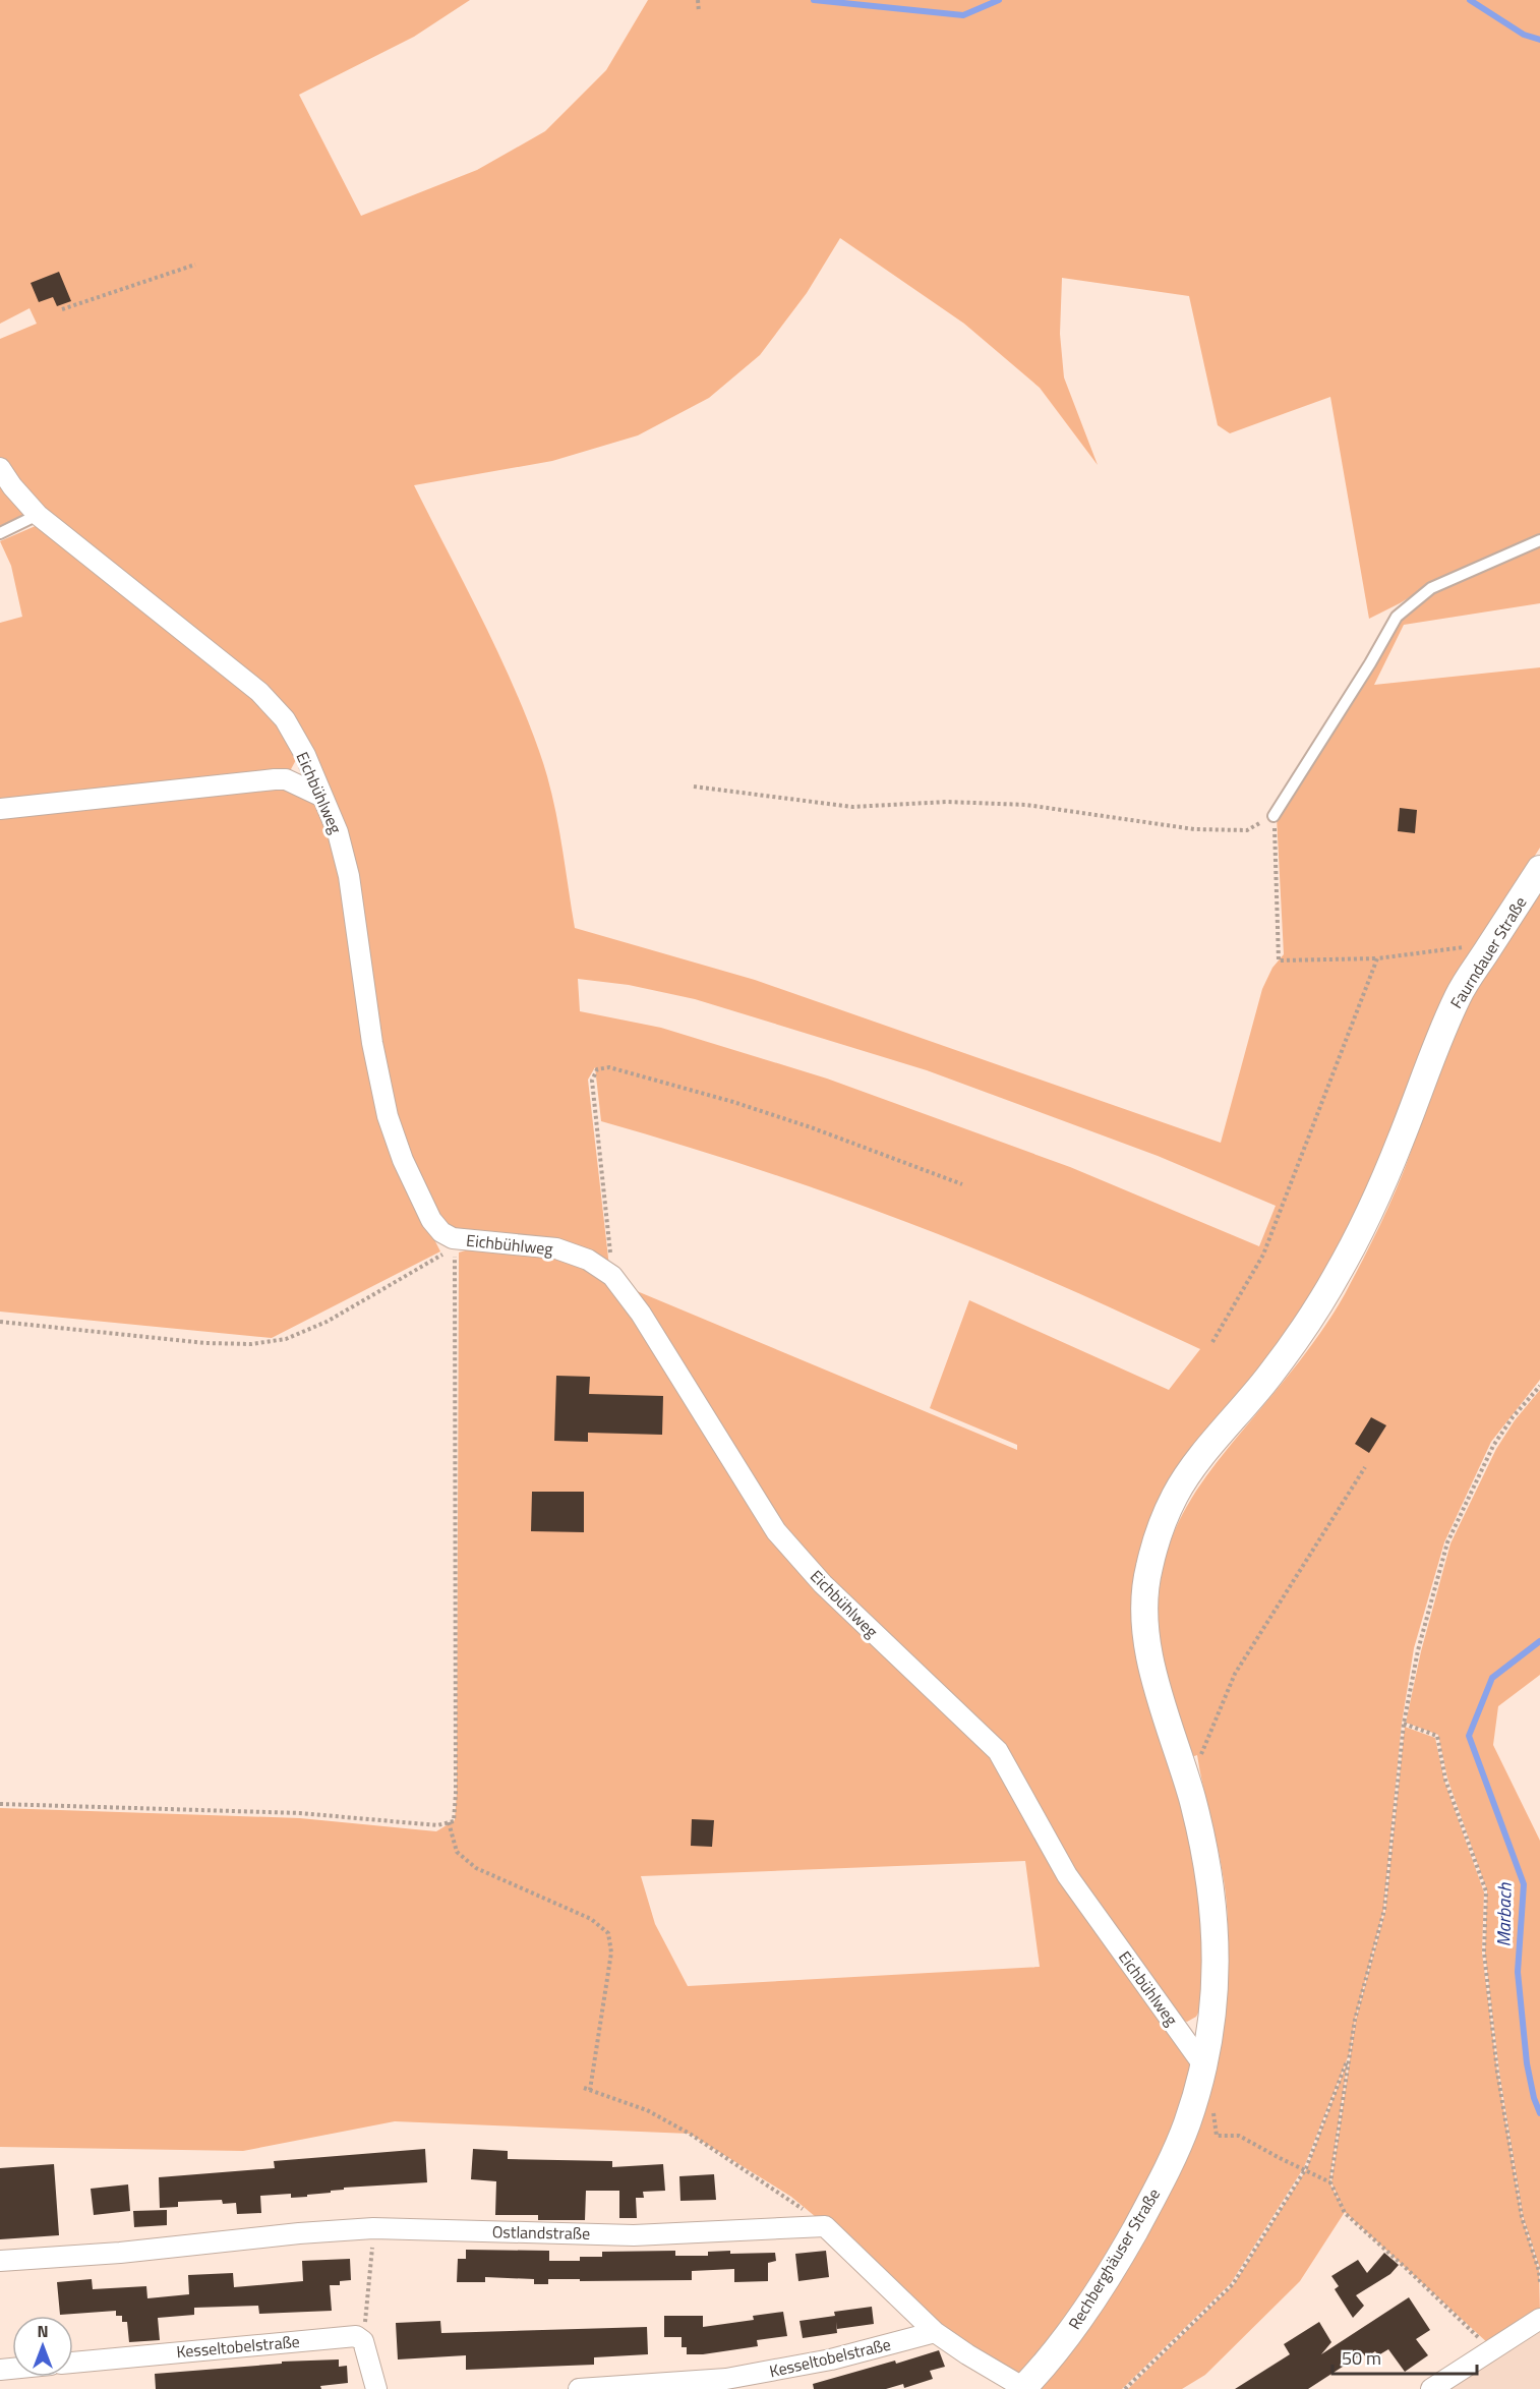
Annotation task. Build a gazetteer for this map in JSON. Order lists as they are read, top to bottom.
{
  "streets": {
    "street": [
      "Eichbühlweg",
      "Faurndauer Straße",
      "Ostlandstraße",
      "Rechberghäuser Straße",
      "Kesseltobelstraße"
    ]
  },
  "crossings": [
    ["Eichbühlweg", "Rechberghäuser Straße"],
    ["Faurndauer Straße", "Rechberghäuser Straße"]
  ],
  "water": ["Marbach"],
  "scale_bar": "50 m",
  "north": "top"
}
